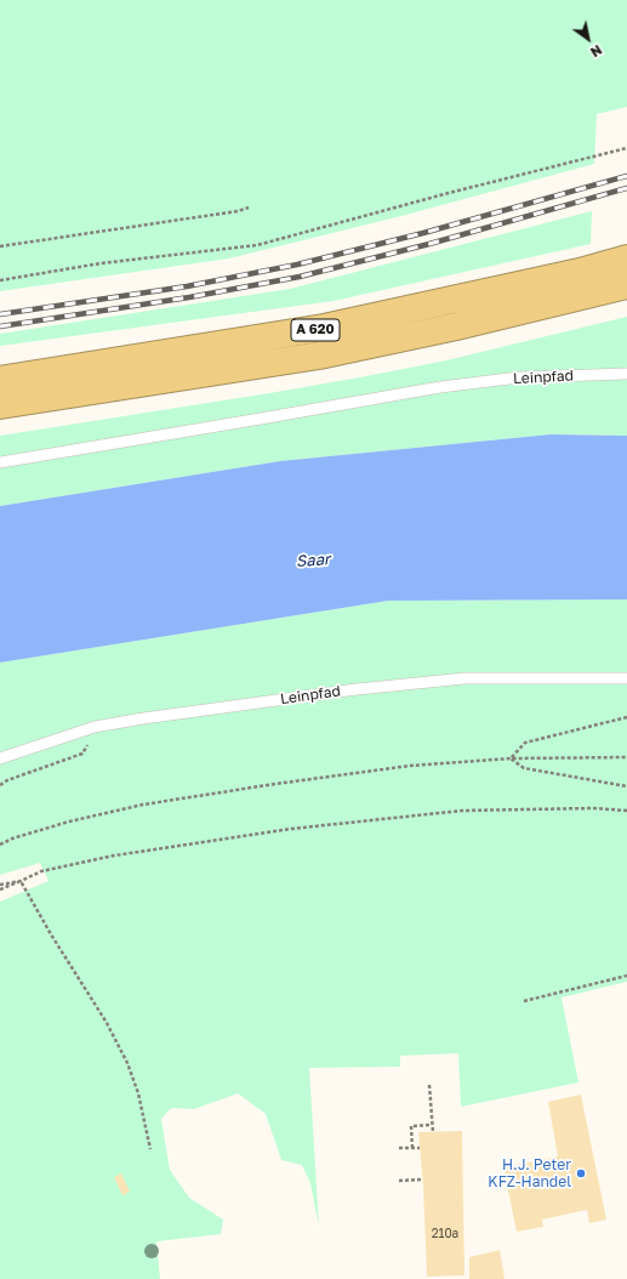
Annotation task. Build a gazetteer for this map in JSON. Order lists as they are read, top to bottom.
{
  "streets": {
    "highway": ["A 620"],
    "lane": ["Leinpfad"]
  },
  "water": ["Saar"],
  "places": ["H.J. Peter KFZ-Handel"],
  "house_numbers": ["210a"],
  "north": "bottom right"
}
